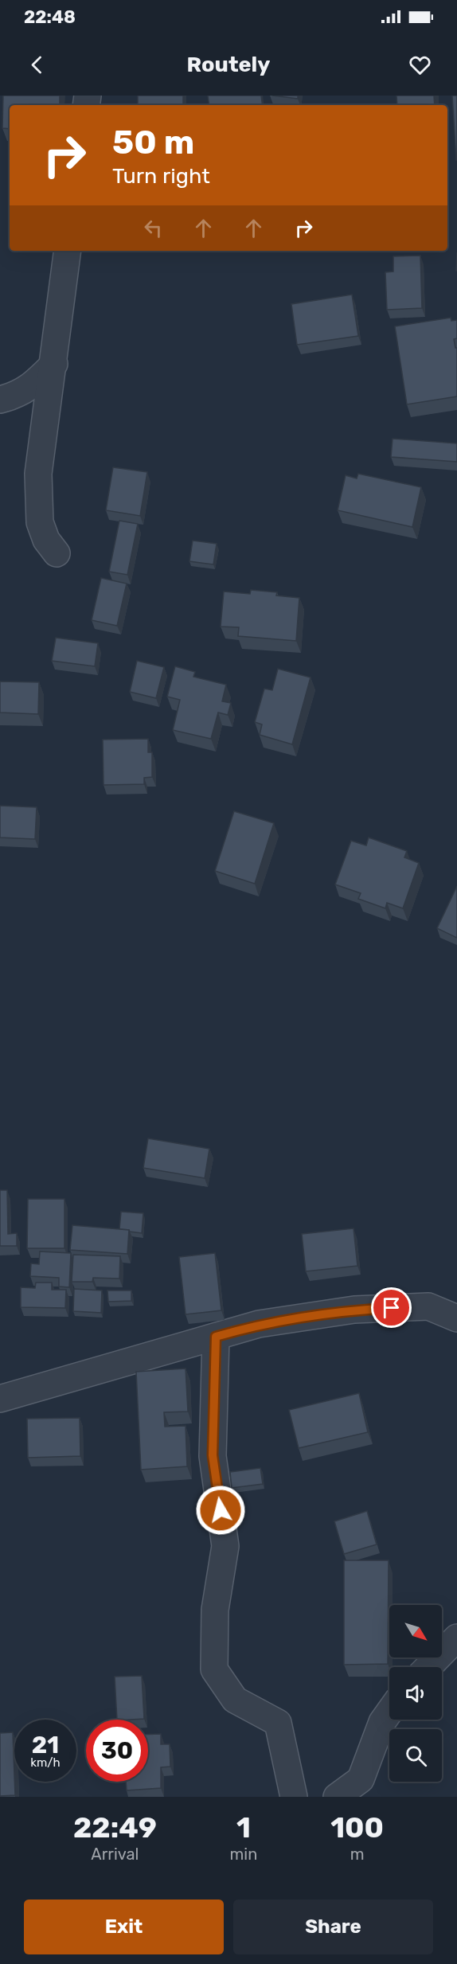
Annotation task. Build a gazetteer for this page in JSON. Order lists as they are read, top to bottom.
{
  "north": "bottom right",
  "page": {
    "status": "22:48",
    "header": "Routely",
    "turn": ["50 m", "Turn right"],
    "speed": "21 km/h",
    "limit": "30",
    "eta": [
      "22:49",
      "Arrival",
      "1",
      "min",
      "100",
      "m"
    ],
    "buttons": ["Exit", "Share"]
  }
}
